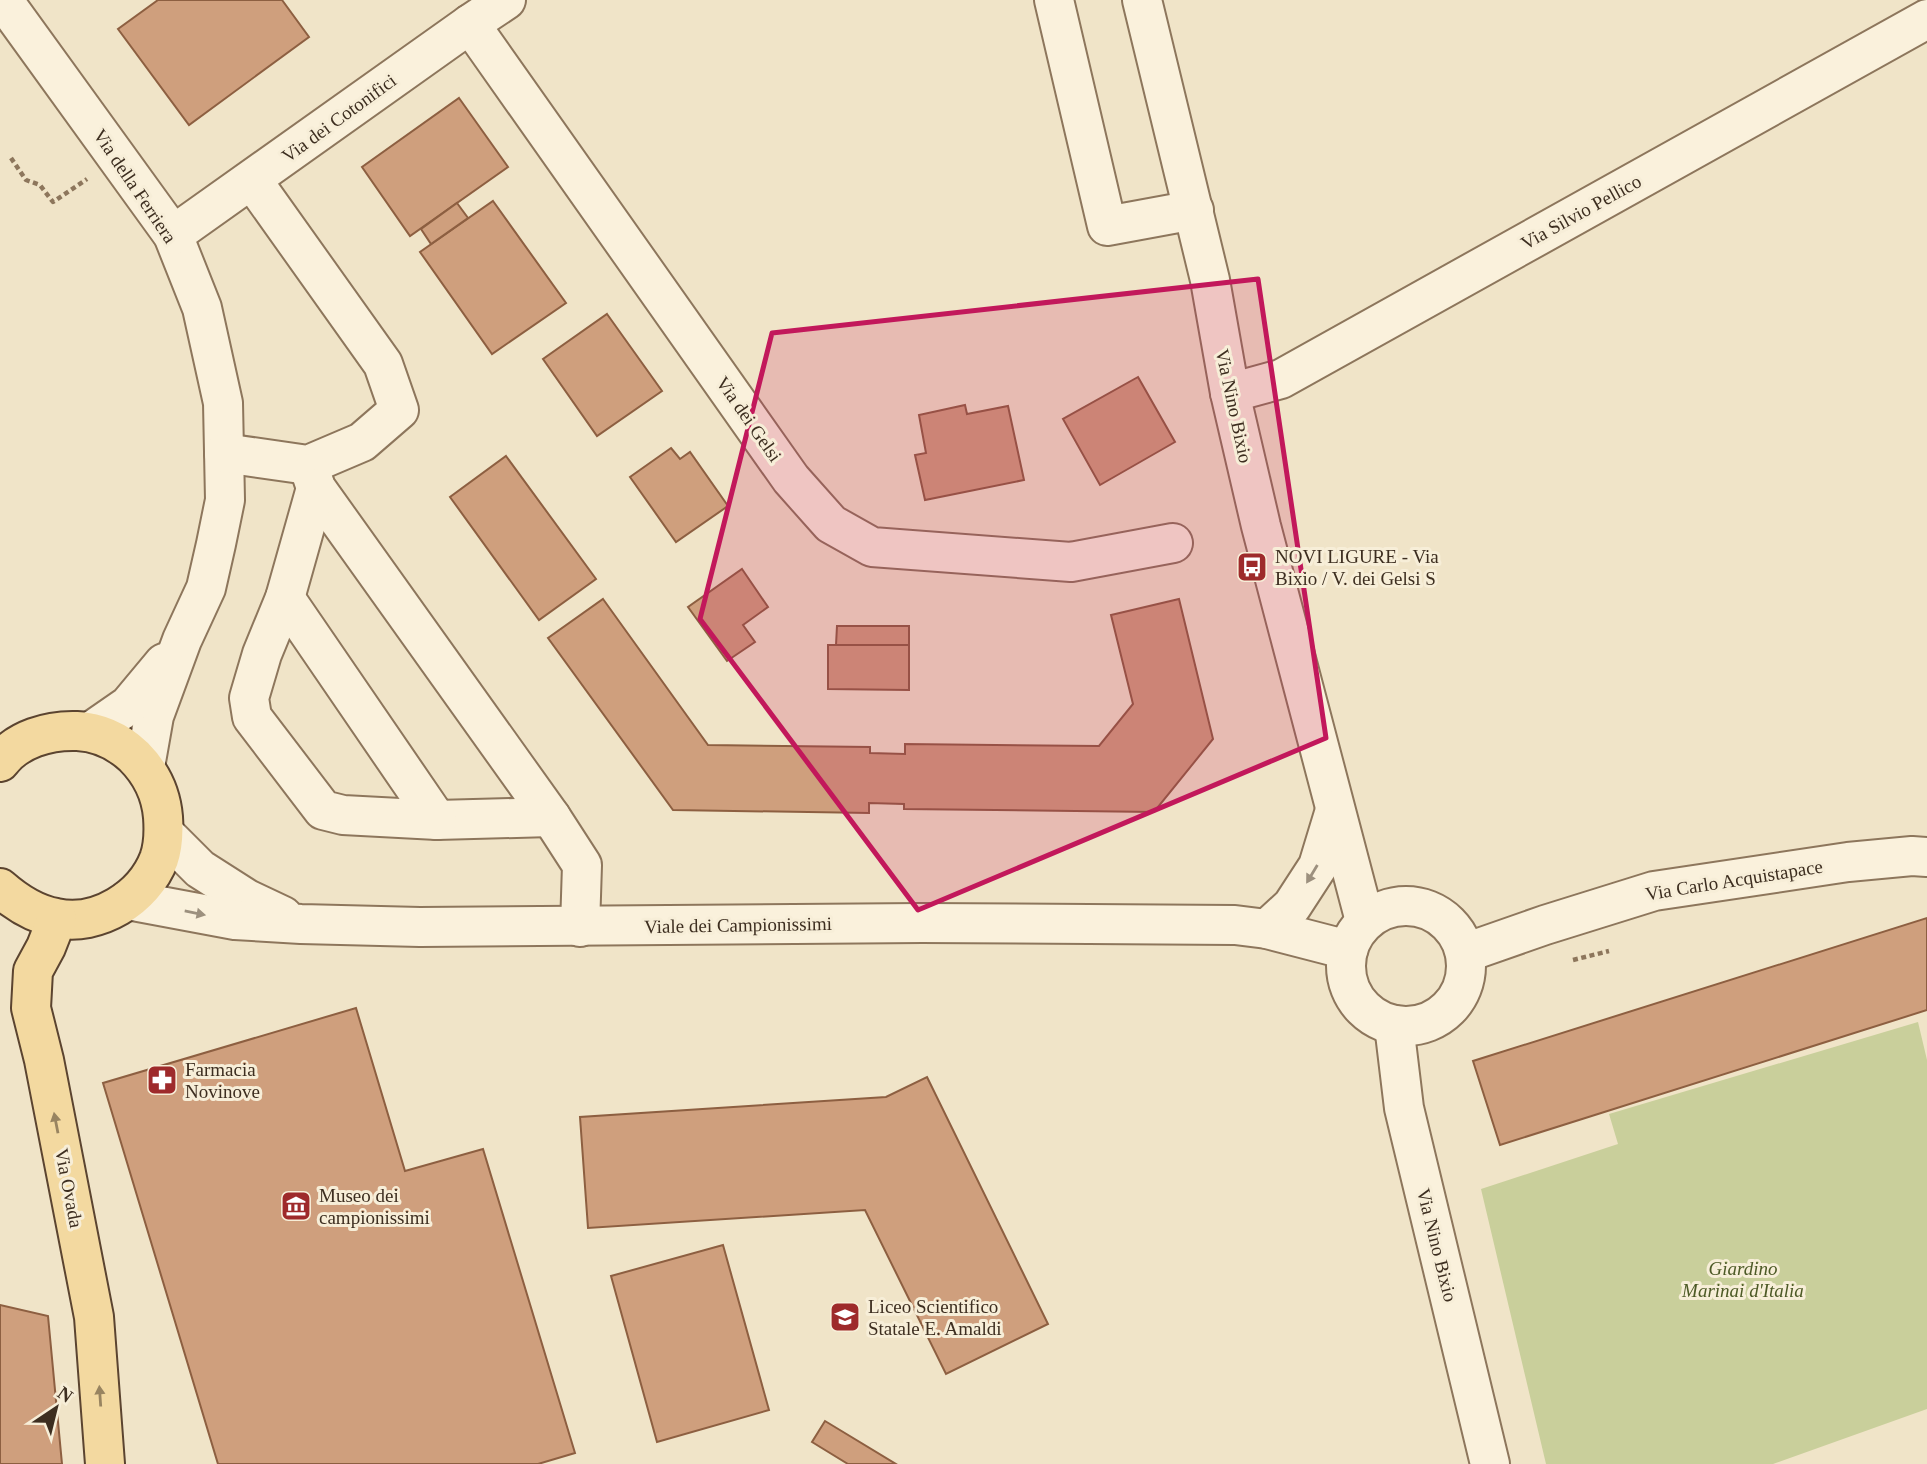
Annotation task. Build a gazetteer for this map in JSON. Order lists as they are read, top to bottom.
{
  "streets": {
    "main road": ["Via Ovada"],
    "street": [
      "Via dei Cotonifici",
      "Via della Ferriera",
      "Via Silvio Pellico",
      "Via Nino Bixio",
      "Via dei Gelsi",
      "Via Carlo Acquistapace",
      "Viale dei Campionissimi"
    ]
  },
  "crossings": [
    ["Via dei Cotonifici", "Via della Ferriera"],
    ["Via dei Cotonifici", "Via dei Gelsi"],
    ["Via Silvio Pellico", "Via Nino Bixio"],
    ["Via Nino Bixio", "Via Carlo Acquistapace"],
    ["Via Nino Bixio", "Viale dei Campionissimi"],
    ["Via Carlo Acquistapace", "Viale dei Campionissimi"]
  ],
  "one_way": ["Via Ovada"],
  "parks": ["Giardino Marinai d'Italia"],
  "places": {
    "bus stop": ["NOVI LIGURE - Via Bixio / V. dei Gelsi S"],
    "pharmacy": ["Farmacia Novinove"],
    "museum": ["Museo dei campionissimi"],
    "school or university": ["Liceo Scientifico Statale E. Amaldi"]
  },
  "north": "top right"
}
